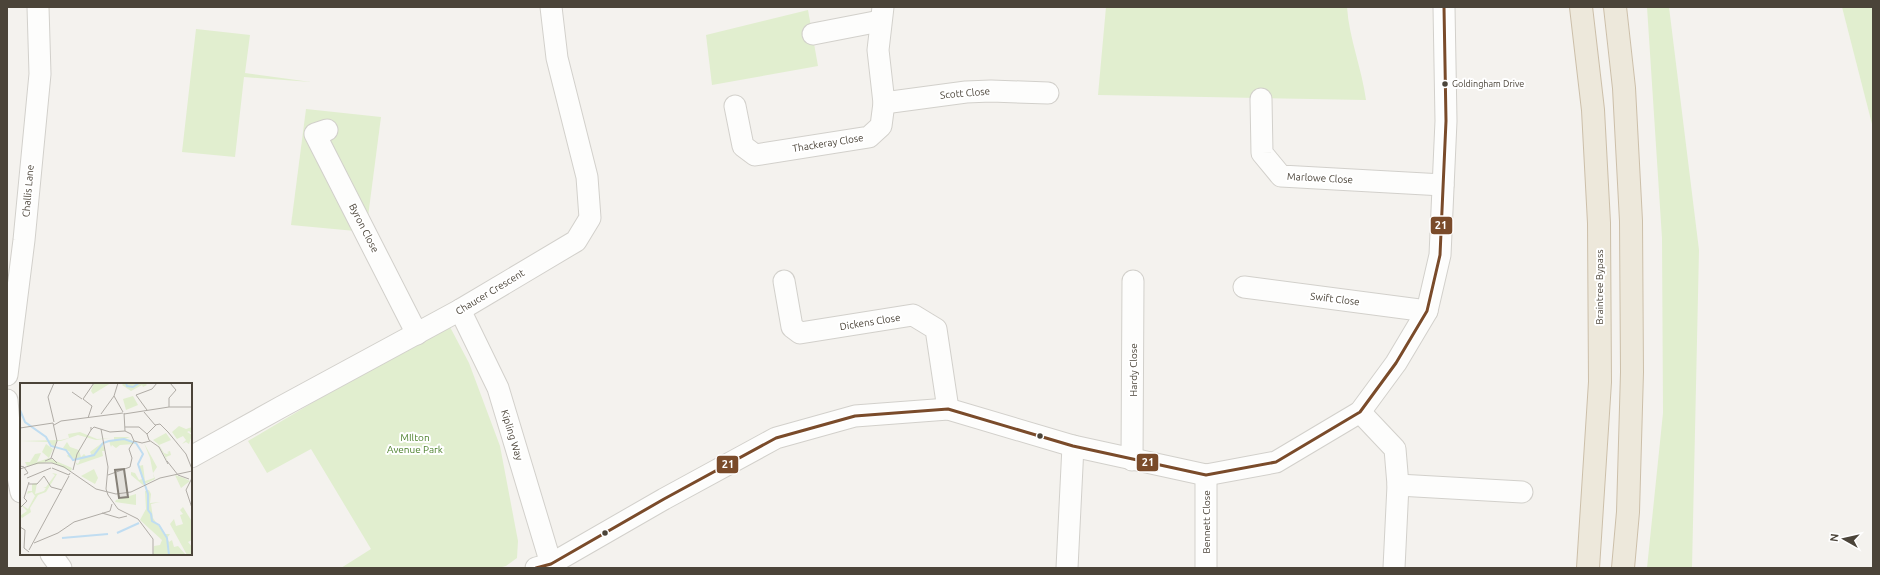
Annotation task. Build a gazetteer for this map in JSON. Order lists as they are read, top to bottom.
{
  "streets": {
    "highway": ["Braintree Bypass"],
    "street": [
      "Scott Close",
      "Thackeray Close",
      "Marlowe Close",
      "Challis Lane",
      "Byron Close",
      "Chaucer Crescent",
      "Swift Close",
      "Dickens Close",
      "Hardy Close",
      "Kipling Way",
      "Bennett Close"
    ]
  },
  "crossings": [
    ["Scott Close", "Thackeray Close"],
    ["Byron Close", "Chaucer Crescent"],
    ["Chaucer Crescent", "Kipling Way"]
  ],
  "parks": ["MIlton Avenue Park"],
  "places": ["Goldingham Drive"],
  "lines": ["transit line 21"],
  "north": "left"
}
